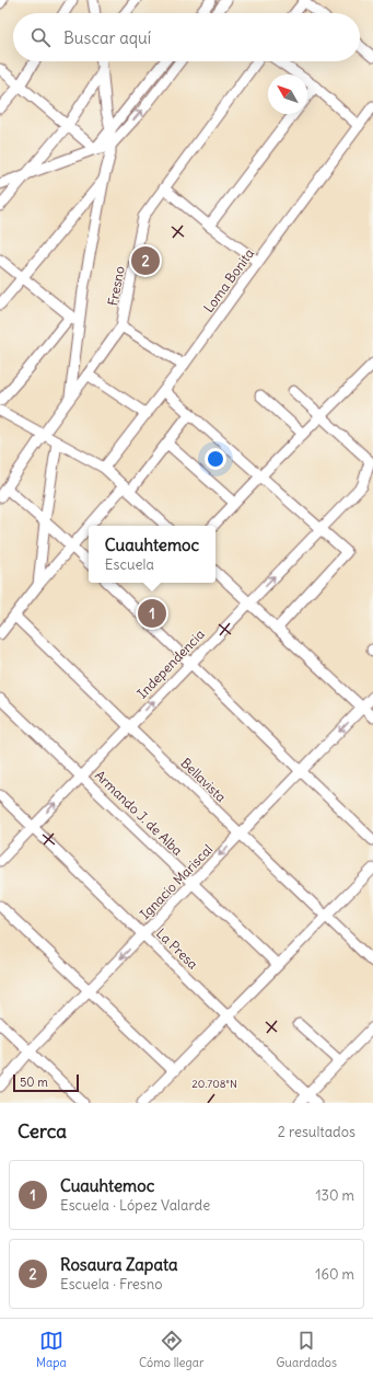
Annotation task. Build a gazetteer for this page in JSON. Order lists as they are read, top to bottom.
{
  "streets": {
    "street": [
      "Loma Bonita",
      "Fresno",
      "Independencia",
      "Bellavista",
      "Armando J. de Alba",
      "Ignacio Mariscal",
      "La Presa"
    ]
  },
  "crossings": [
    ["Independencia", "Bellavista"],
    ["Independencia", "Armando J. de Alba"],
    ["Independencia", "La Presa"],
    ["Bellavista", "Ignacio Mariscal"],
    ["Armando J. de Alba", "Ignacio Mariscal"],
    ["Ignacio Mariscal", "La Presa"]
  ],
  "one_way": ["Independencia", "Ignacio Mariscal"],
  "scale_bar": "50 m",
  "north": "top left",
  "page": {
    "search": "Buscar aquí",
    "pins": ["2", "1"],
    "popup": ["Cuauhtemoc", "Escuela"],
    "scale": "50 m",
    "heading": ["Cerca", "2 resultados"],
    "list": [
      {
        "mark": "1",
        "name": "Cuauhtemoc",
        "note": "Escuela · López Valarde",
        "value": "130 m"
      },
      {
        "mark": "2",
        "name": "Rosaura Zapata",
        "note": "Escuela · Fresno",
        "value": "160 m"
      }
    ],
    "nav": ["Mapa", "Cómo llegar", "Guardados"]
  },
  "coordinates": ["20.708°N"]
}
